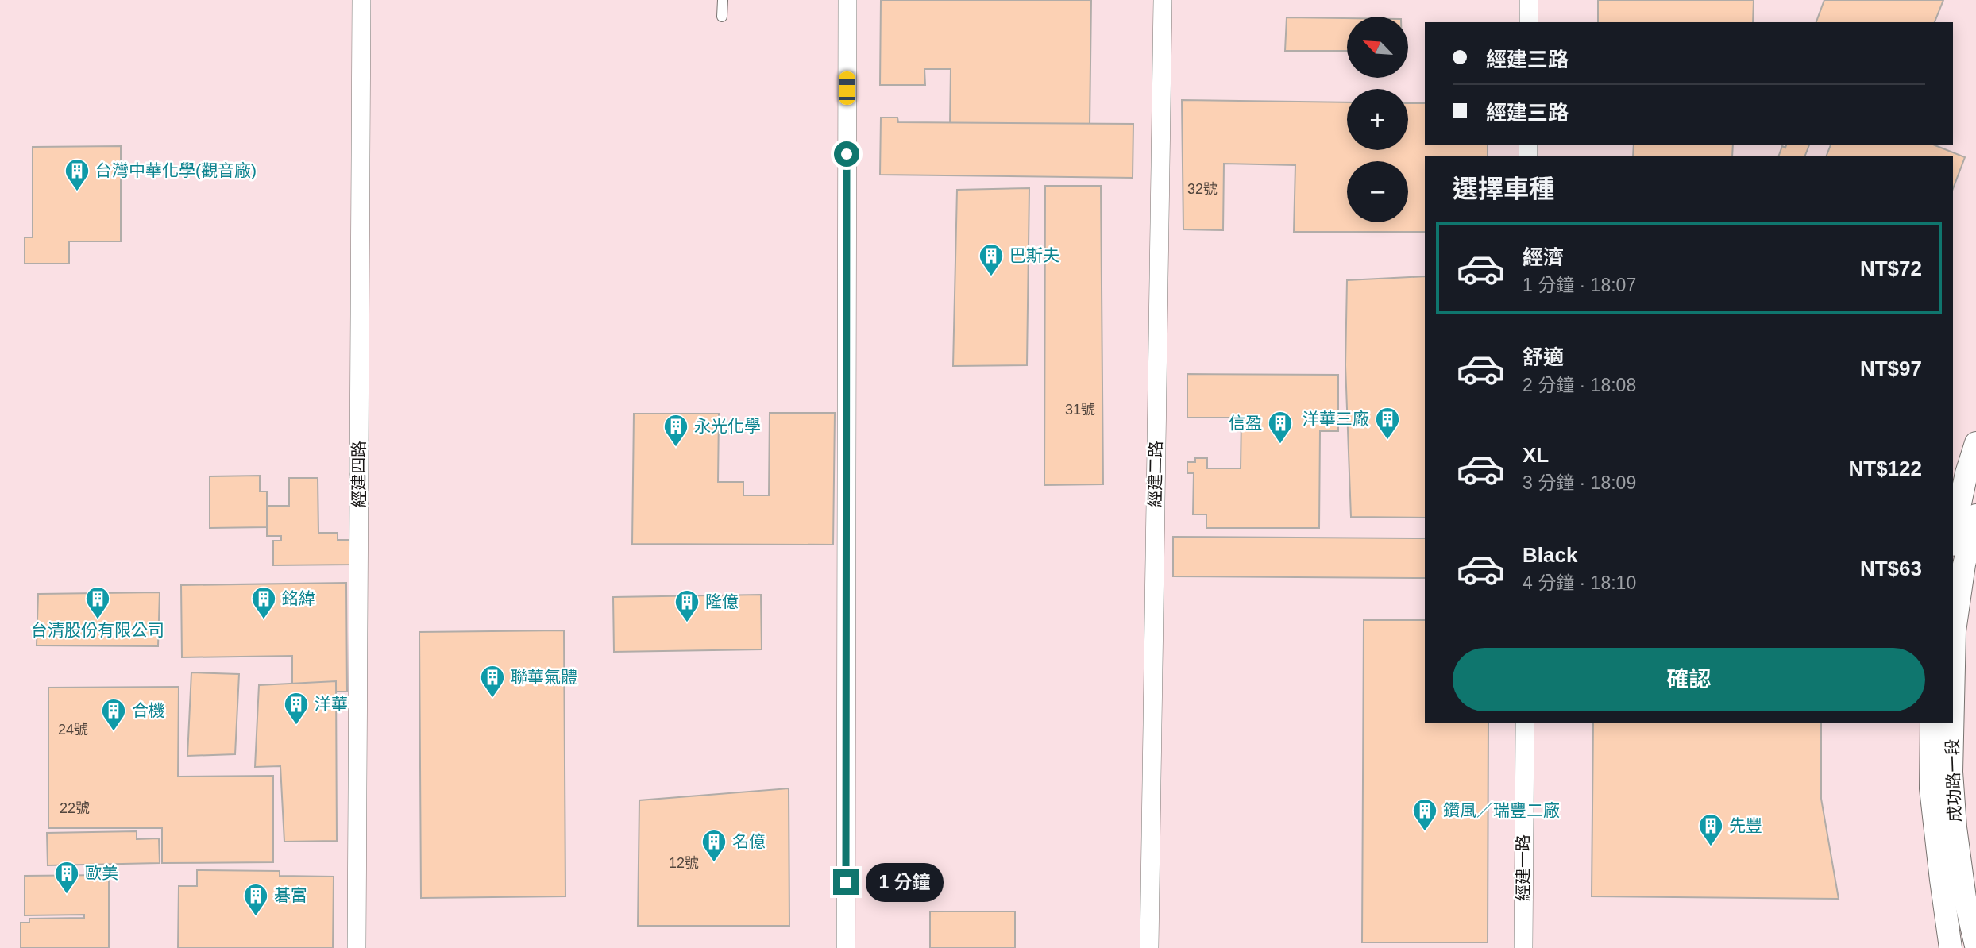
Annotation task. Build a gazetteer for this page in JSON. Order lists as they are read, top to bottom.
{
  "streets": {
    "street": [
      "經建四路",
      "經建二路",
      "成功路一段",
      "經建一路"
    ]
  },
  "places": {
    "building": [
      "台灣中華化學(觀音廠)",
      "巴斯夫",
      "洋華三廠",
      "信盈",
      "永光化學",
      "台清股份有限公司",
      "銘緯",
      "隆億",
      "聯華氣體",
      "洋華",
      "合機",
      "鑽風／瑞豐二廠",
      "先豐",
      "名億",
      "歐美",
      "碁富"
    ]
  },
  "house_numbers": [
    "32號",
    "31號",
    "24號",
    "22號",
    "12號"
  ],
  "north": "top left",
  "page": {
    "map_buttons": ["+", "−"],
    "banner": ["經建三路", "經建三路"],
    "heading": "選擇車種",
    "list": [
      {
        "name": "經濟",
        "note": "1 分鐘 · 18:07",
        "value": "NT$72"
      },
      {
        "name": "舒適",
        "note": "2 分鐘 · 18:08",
        "value": "NT$97"
      },
      {
        "name": "XL",
        "note": "3 分鐘 · 18:09",
        "value": "NT$122"
      },
      {
        "name": "Black",
        "note": "4 分鐘 · 18:10",
        "value": "NT$63"
      }
    ],
    "buttons": "確認",
    "bubble": "1 分鐘"
  }
}
